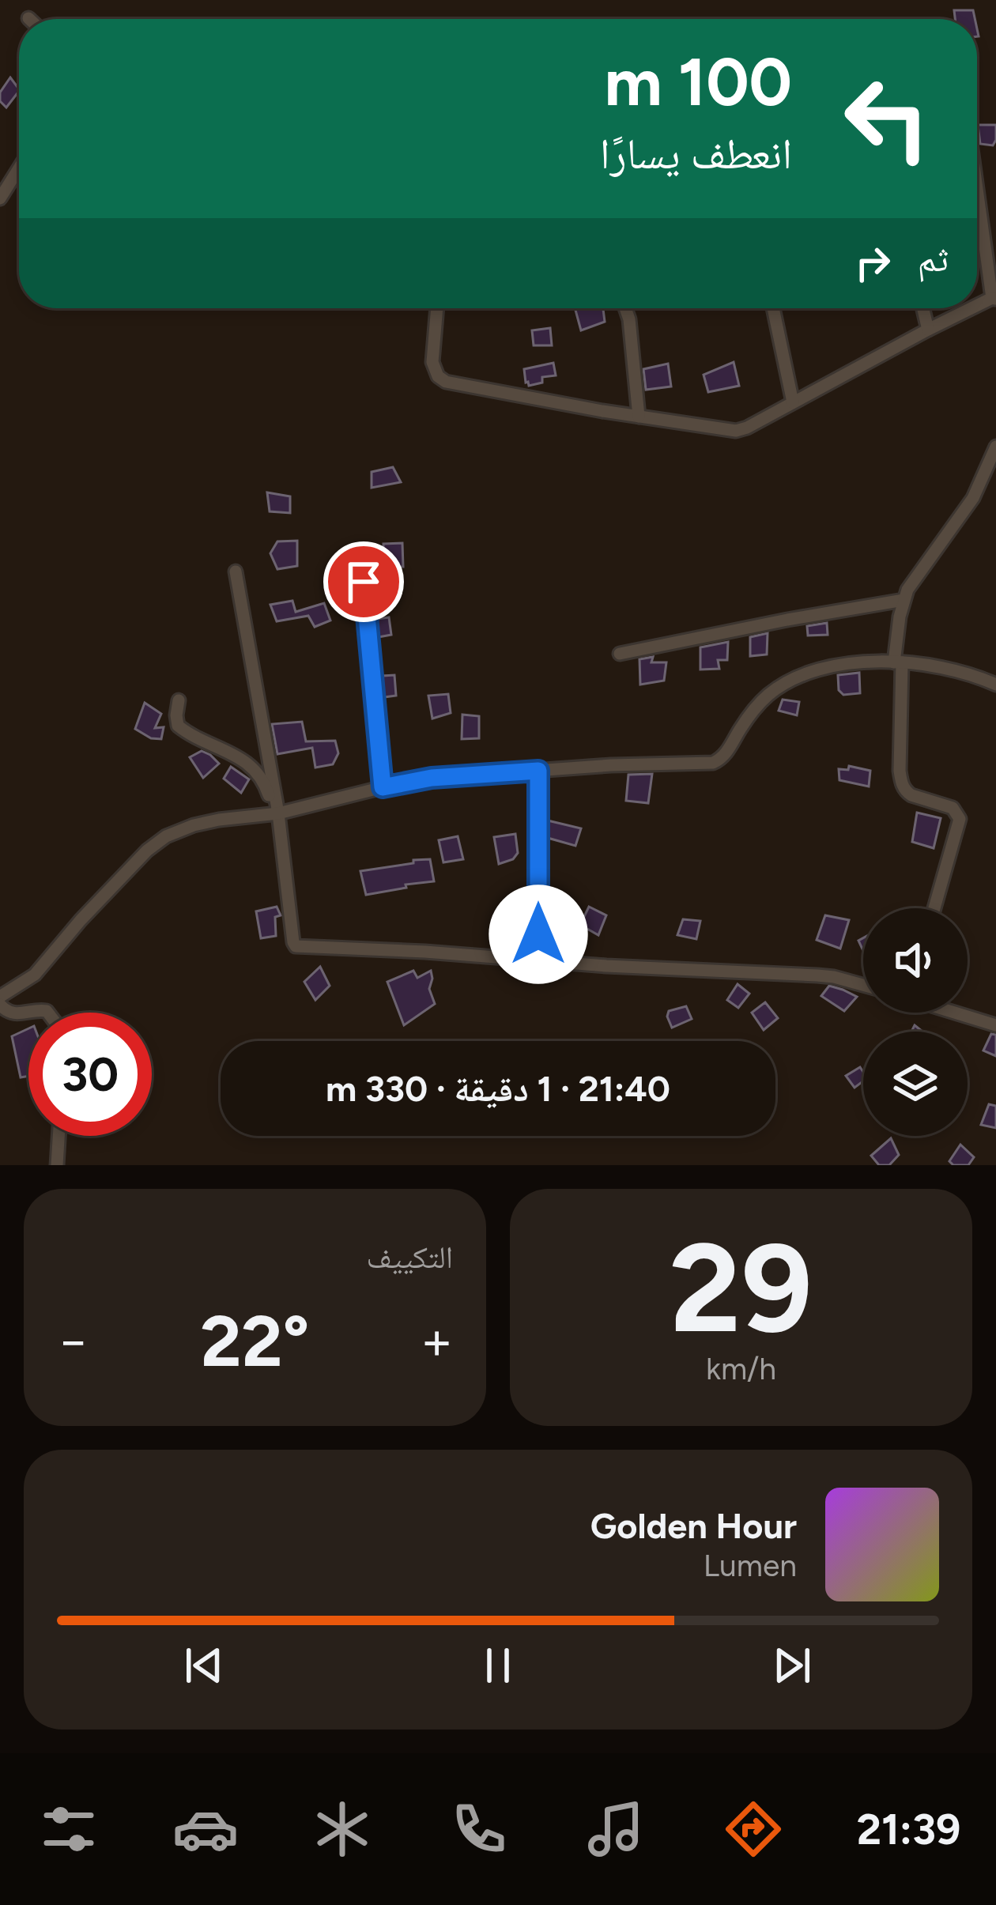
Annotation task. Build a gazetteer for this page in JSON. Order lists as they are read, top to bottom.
{
  "page": {
    "turn": ["100 m", "انعطف يسارًا"],
    "then": "ثم",
    "limit": "30",
    "trip": "21:40 · 1 دقيقة · 330 m",
    "tile": [
      ["29", "km/h"],
      "التكييف"
    ],
    "heat": ["−", "22°", "+"],
    "song": ["Golden Hour", "Lumen"],
    "tabs": "21:39"
  }
}
